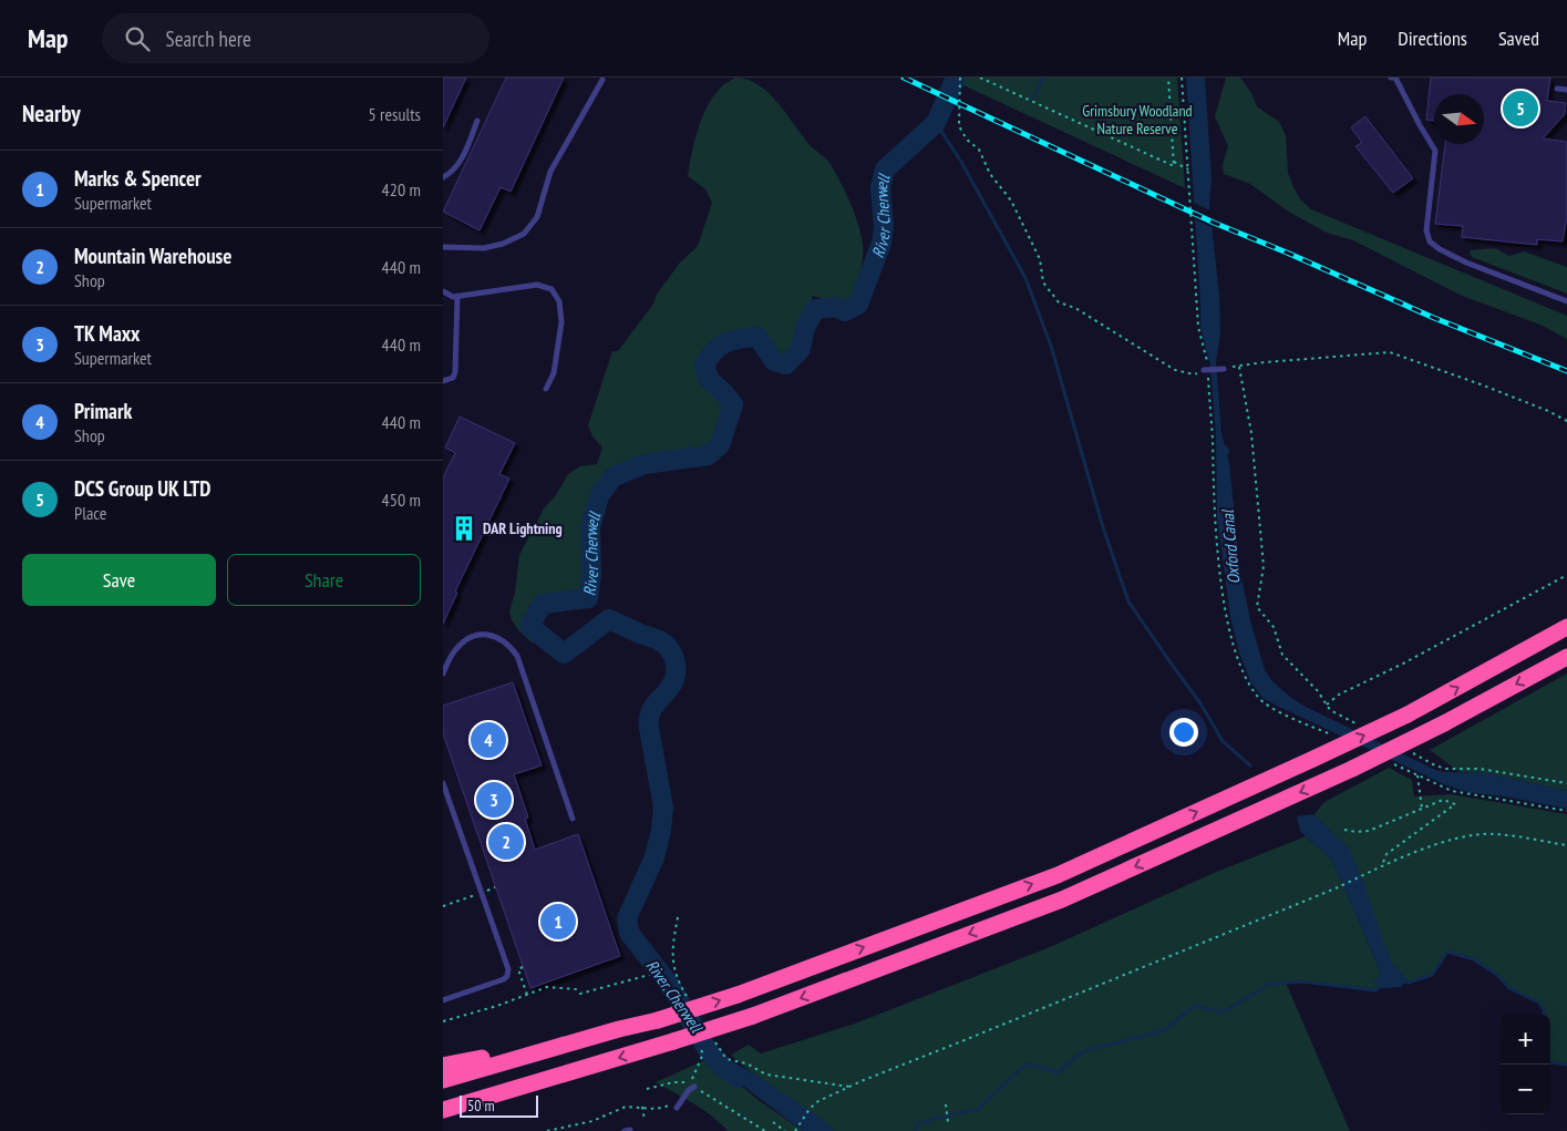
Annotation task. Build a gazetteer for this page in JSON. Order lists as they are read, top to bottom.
{
  "water": ["River Cherwell", "Oxford Canal"],
  "parks": ["Grimsbury Woodland Nature Reserve"],
  "places": {
    "building": ["DAR Lightning"]
  },
  "scale_bar": "50 m",
  "north": "right",
  "page": {
    "header": "Map",
    "search": "Search here",
    "nav": ["Map", "Directions", "Saved"],
    "heading": ["Nearby", "5 results"],
    "pins": [
      "5",
      "4",
      "3",
      "2",
      "1"
    ],
    "list": [
      {
        "mark": "1",
        "name": "Marks & Spencer",
        "note": "Supermarket",
        "value": "420 m"
      },
      {
        "mark": "2",
        "name": "Mountain Warehouse",
        "note": "Shop",
        "value": "440 m"
      },
      {
        "mark": "3",
        "name": "TK Maxx",
        "note": "Supermarket",
        "value": "440 m"
      },
      {
        "mark": "4",
        "name": "Primark",
        "note": "Shop",
        "value": "440 m"
      },
      {
        "mark": "5",
        "name": "DCS Group UK LTD",
        "note": "Place",
        "value": "450 m"
      }
    ],
    "buttons": ["Save", "Share"],
    "map_buttons": ["+", "−"],
    "scale": "50 m"
  }
}
